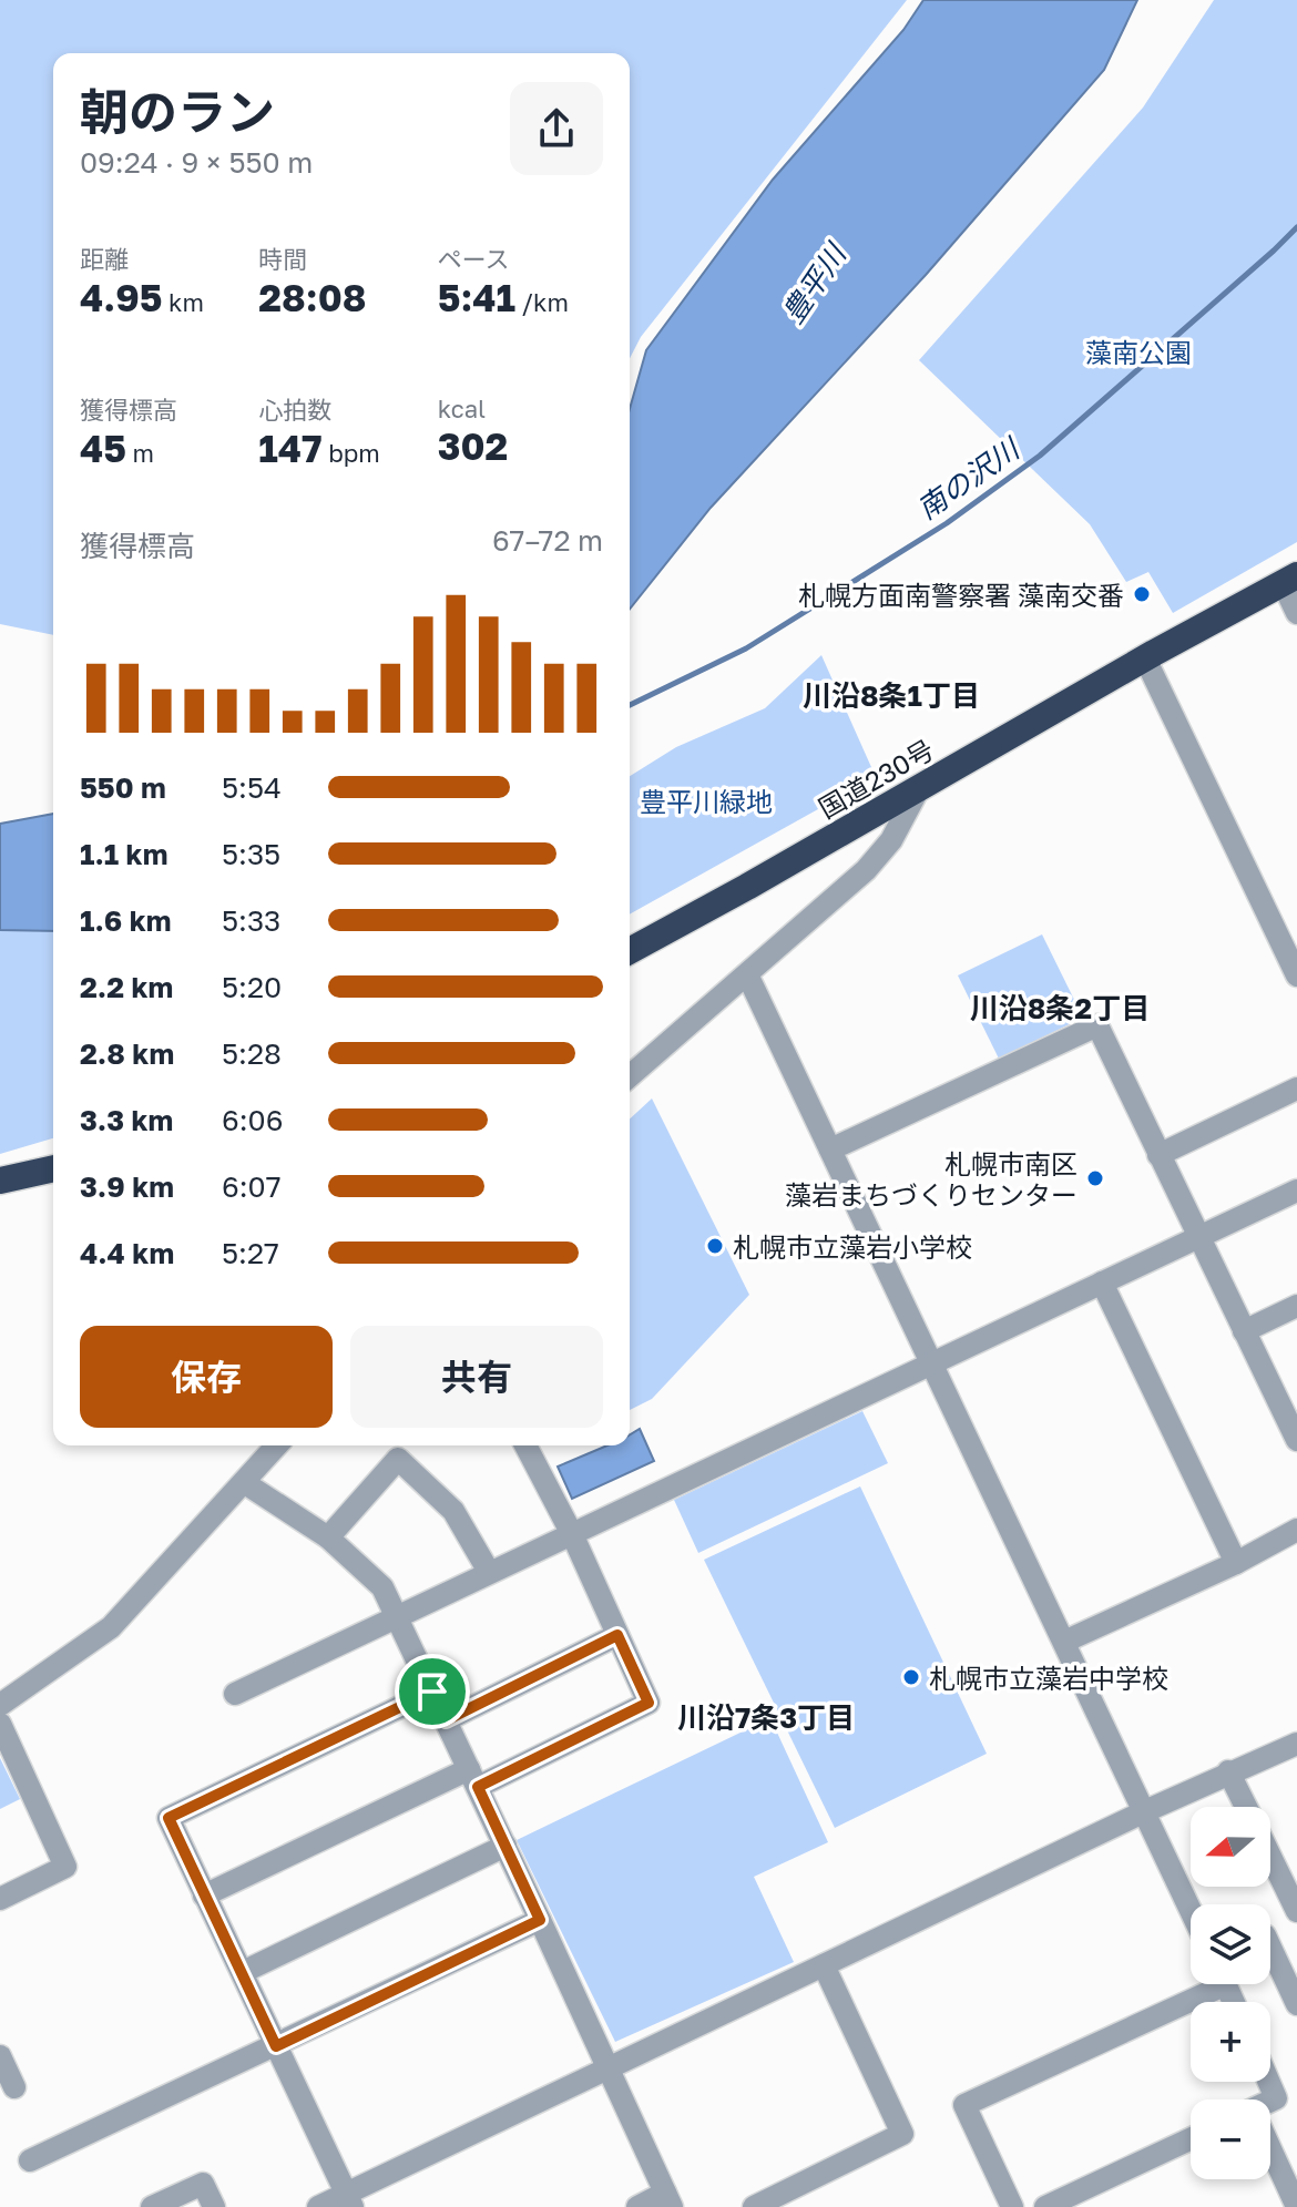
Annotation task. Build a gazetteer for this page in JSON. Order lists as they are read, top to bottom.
{
  "streets": {
    "highway": ["国道230号"]
  },
  "districts": ["川沿8条1丁目", "川沿8条2丁目", "川沿7条3丁目"],
  "water": ["豊平川", "南の沢川"],
  "parks": ["藻南公園", "豊平川緑地"],
  "places": [
    "札幌方面南警察署 藻南交番",
    "札幌市南区 藻岩まちづくりセンター",
    "札幌市立藻岩小学校",
    "札幌市立藻岩中学校"
  ],
  "north": "left",
  "page": {
    "heading": ["朝のラン", "09:24 · 9 × 550 m"],
    "stats": [
      ["距離", "4.95 km"],
      ["時間", "28:08"],
      ["ペース", "5:41 /km"],
      ["獲得標高", "45 m"],
      ["心拍数", "147 bpm"],
      ["kcal", "302"]
    ],
    "chart": ["獲得標高", "67–72 m"],
    "list": [
      {
        "name": "550 m",
        "note": "5:54"
      },
      {
        "name": "1.1 km",
        "note": "5:35"
      },
      {
        "name": "1.6 km",
        "note": "5:33"
      },
      {
        "name": "2.2 km",
        "note": "5:20"
      },
      {
        "name": "2.8 km",
        "note": "5:28"
      },
      {
        "name": "3.3 km",
        "note": "6:06"
      },
      {
        "name": "3.9 km",
        "note": "6:07"
      },
      {
        "name": "4.4 km",
        "note": "5:27"
      }
    ],
    "buttons": ["保存", "共有"],
    "map_buttons": ["+", "−"]
  }
}
